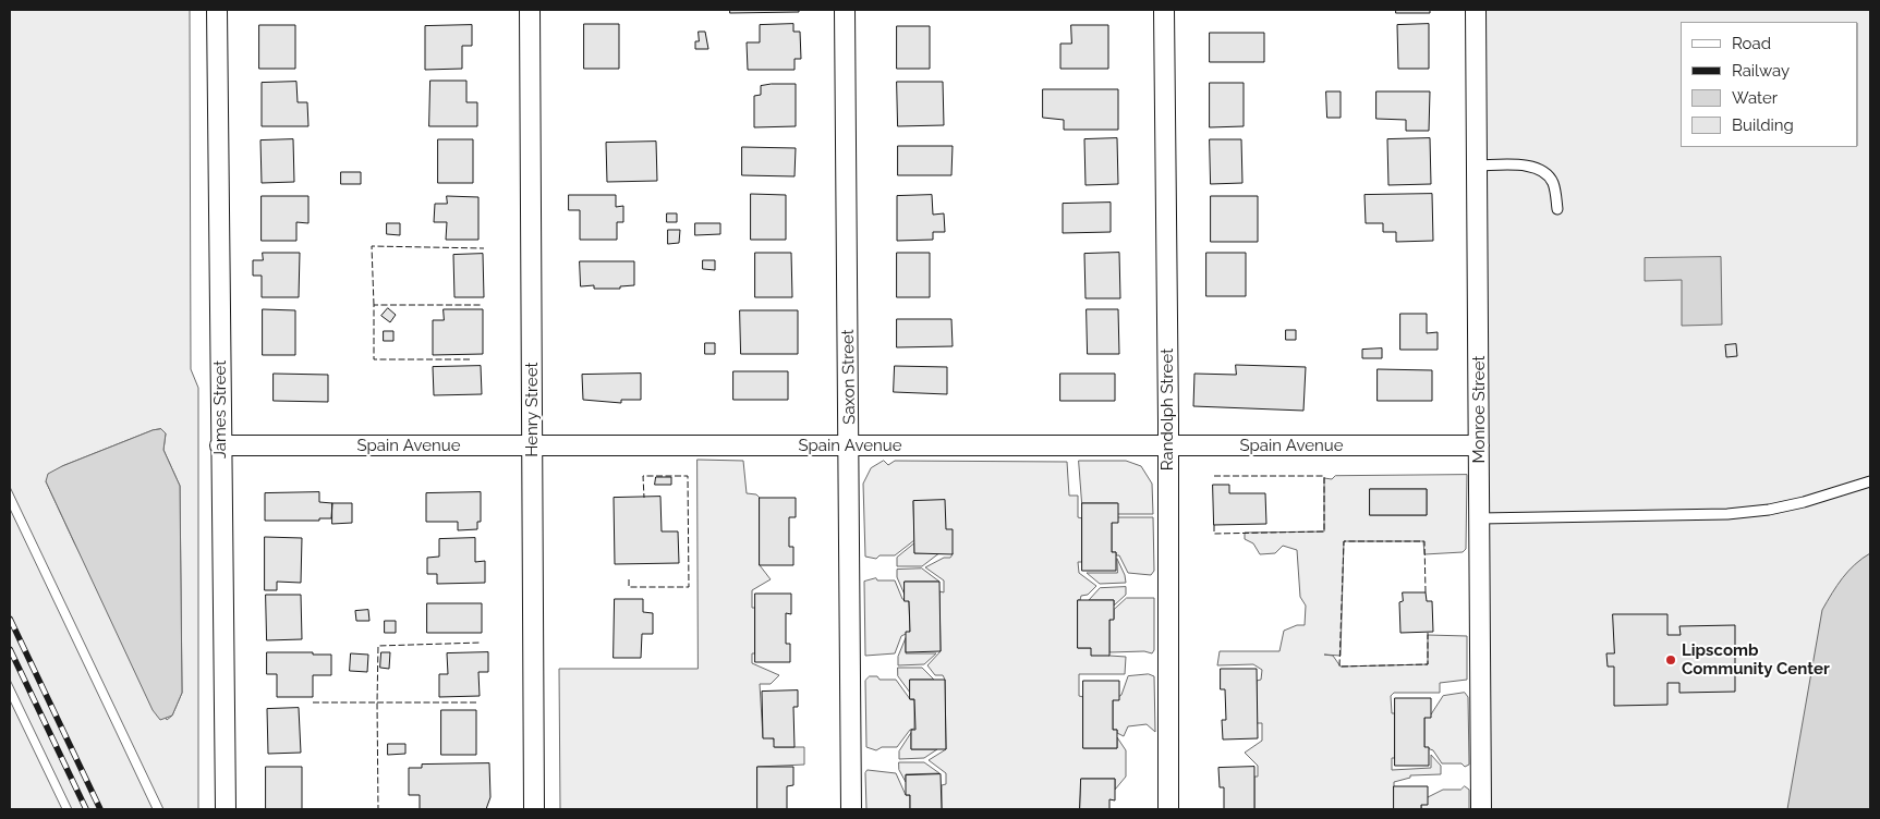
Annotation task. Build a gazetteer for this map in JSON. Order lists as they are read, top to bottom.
{
  "streets": {
    "street": [
      "Saxon Street",
      "James Street",
      "Henry Street",
      "Randolph Street",
      "Monroe Street",
      "Spain Avenue"
    ]
  },
  "crossings": [
    ["Saxon Street", "Spain Avenue"],
    ["James Street", "Spain Avenue"],
    ["Henry Street", "Spain Avenue"],
    ["Randolph Street", "Spain Avenue"],
    ["Monroe Street", "Spain Avenue"]
  ],
  "places": ["Lipscomb Community Center"],
  "legend": [
    "Road",
    "Railway",
    "Water",
    "Building"
  ]
}
